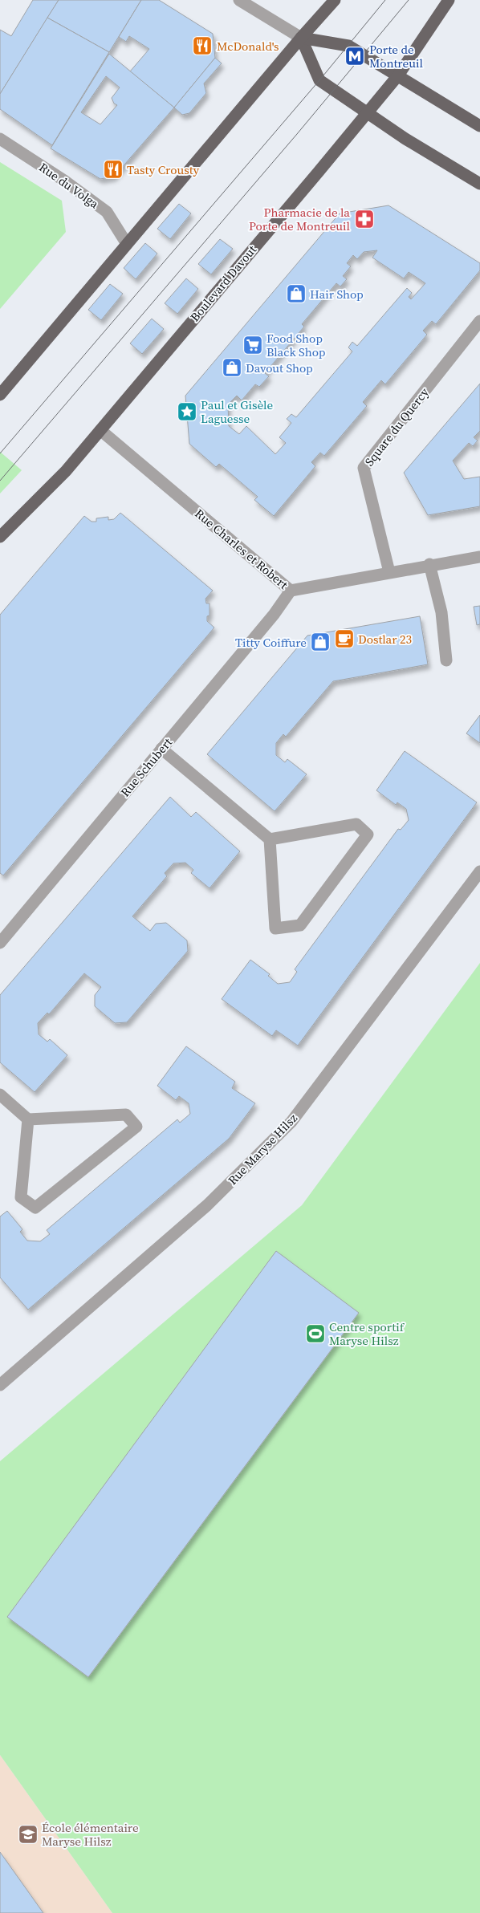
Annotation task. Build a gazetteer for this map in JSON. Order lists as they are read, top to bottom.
{
  "streets": {
    "main road": ["Boulevard Davout"],
    "street": [
      "Rue du Volga",
      "Square du Quercy",
      "Rue Charles et Robert",
      "Rue Schubert",
      "Rue Maryse Hilsz"
    ]
  },
  "crossings": [
    ["Boulevard Davout", "Rue Charles et Robert"],
    ["Square du Quercy", "Rue Charles et Robert"],
    ["Rue Charles et Robert", "Rue Schubert"]
  ],
  "places": {
    "restaurant": ["McDonald's", "Tasty Crousty"],
    "metro station": ["Porte de Montreuil"],
    "pharmacy": ["Pharmacie de la Porte de Montreuil"],
    "shop": ["Hair Shop", "Davout Shop", "Titty Coiffure"],
    "supermarket": ["Food Shop Black Shop"],
    "place": ["Paul et Gisèle Laguesse"],
    "cafe": ["Dostlar 23"],
    "sports": ["Centre sportif Maryse Hilsz"],
    "school or university": ["École élémentaire Maryse Hilsz"]
  }
}
